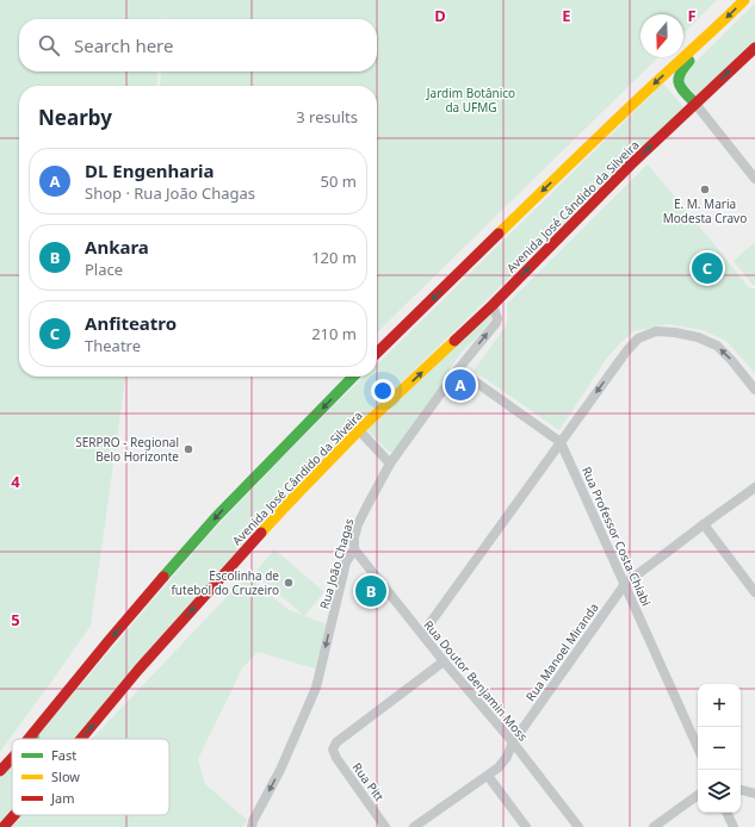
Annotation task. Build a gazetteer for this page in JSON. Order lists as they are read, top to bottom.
{
  "streets": {
    "main road": ["Avenida José Cândido da Silveira"],
    "street": [
      "Rua Professor Costa Chiabi",
      "Rua João Chagas",
      "Rua Manoel Miranda",
      "Rua Doutor Benjamin Moss",
      "Rua Pitt"
    ]
  },
  "crossings": [
    ["Avenida José Cândido da Silveira", "Rua João Chagas"],
    ["Rua Professor Costa Chiabi", "Rua Manoel Miranda"],
    ["Rua João Chagas", "Rua Doutor Benjamin Moss"],
    ["Rua Manoel Miranda", "Rua Doutor Benjamin Moss"],
    ["Rua Doutor Benjamin Moss", "Rua Pitt"]
  ],
  "parks": ["Jardim Botânico da UFMG"],
  "places": ["E. M. Maria Modesta Cravo", "SERPRO - Regional Belo Horizonte", "Escolinha de futebol do Cruzeiro"],
  "legend": ["Fast", "Slow", "Jam"],
  "north": "bottom",
  "page": {
    "search": "Search here",
    "heading": ["Nearby", "3 results"],
    "list": [
      {
        "mark": "A",
        "name": "DL Engenharia",
        "note": "Shop · Rua João Chagas",
        "value": "50 m"
      },
      {
        "mark": "B",
        "name": "Ankara",
        "note": "Place",
        "value": "120 m"
      },
      {
        "mark": "C",
        "name": "Anfiteatro",
        "note": "Theatre",
        "value": "210 m"
      }
    ],
    "pins": ["C", "A", "B"],
    "map_buttons": ["+", "−"]
  },
  "grid": {
    "columns": ["D", "E", "F"],
    "rows": ["4", "5"]
  }
}
